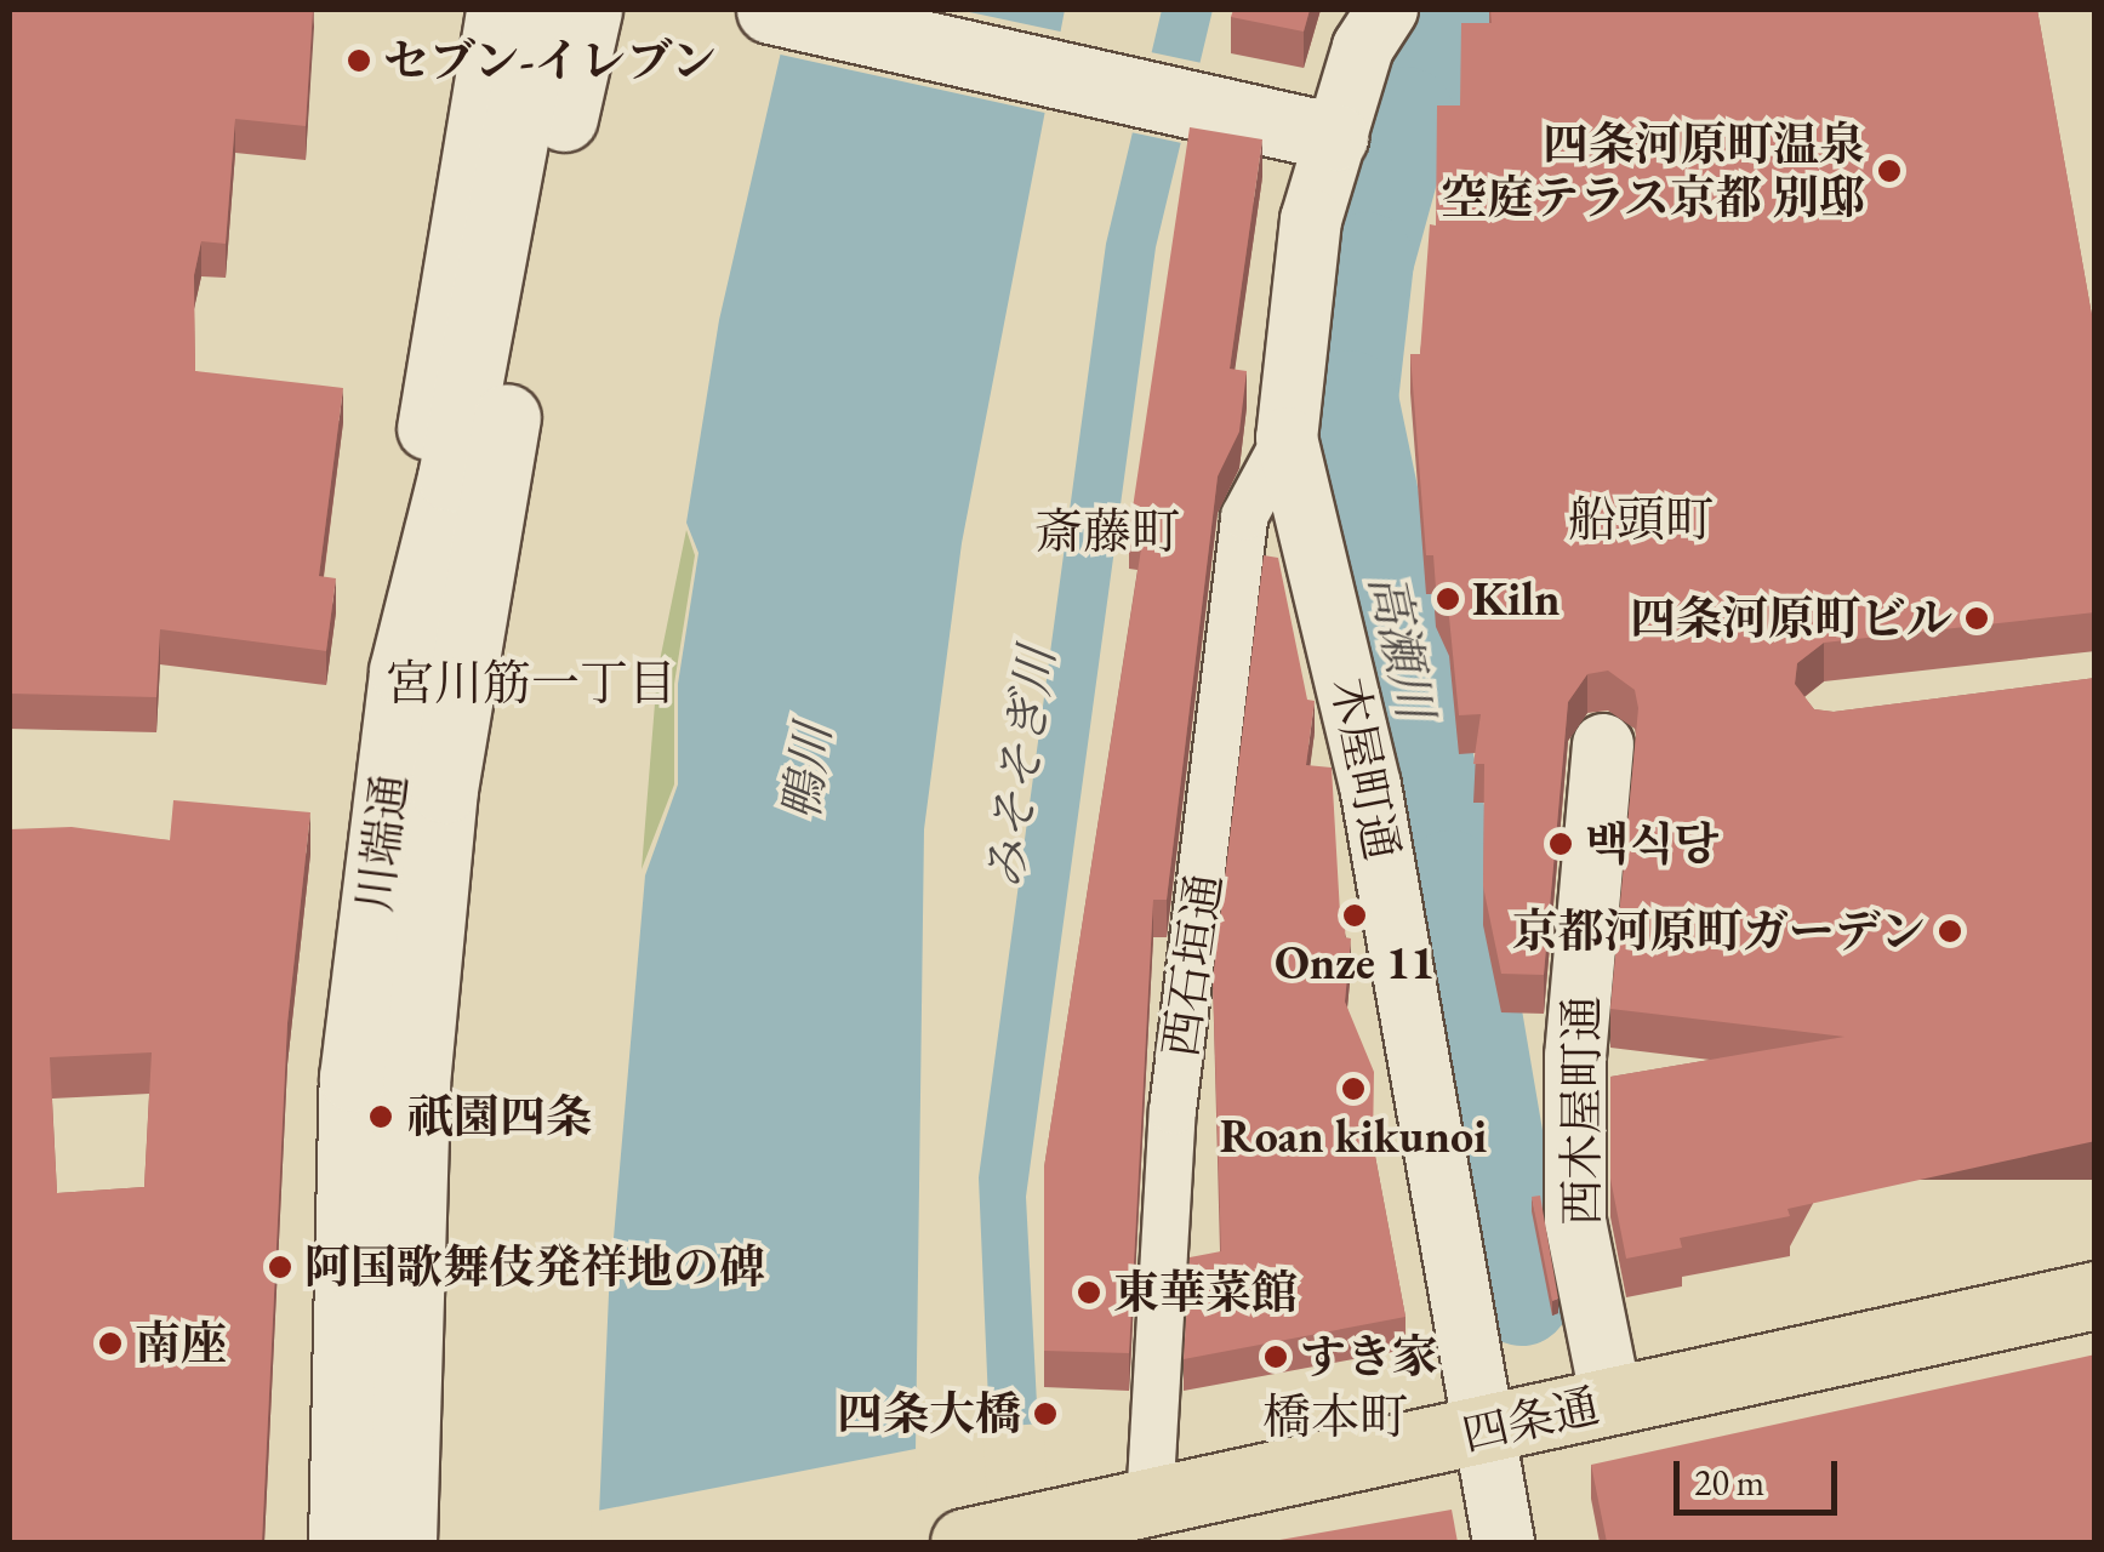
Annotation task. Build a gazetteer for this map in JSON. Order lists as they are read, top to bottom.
{
  "streets": {
    "main road": ["四条通"],
    "street": [
      "木屋町通",
      "川端通",
      "西石垣通",
      "西木屋町通"
    ]
  },
  "crossings": [
    ["木屋町通", "西石垣通"],
    ["木屋町通", "四条通"],
    ["西石垣通", "四条通"],
    ["西木屋町通", "四条通"]
  ],
  "districts": [
    "船頭町",
    "斎藤町",
    "宮川筋一丁目",
    "橋本町"
  ],
  "water": ["高瀬川", "みそそぎ川", "鴨川"],
  "places": [
    "セブン-イレブン",
    "四条河原町温泉 空庭テラス京都 別邸",
    "Kiln",
    "四条河原町ビル",
    "백식당",
    "Onze 11",
    "京都河原町ガーデン",
    "Roan kikunoi",
    "祇園四条",
    "阿国歌舞伎発祥地の碑",
    "東華菜館",
    "南座",
    "すき家",
    "四条大橋"
  ],
  "scale_bar": "20 m"
}
